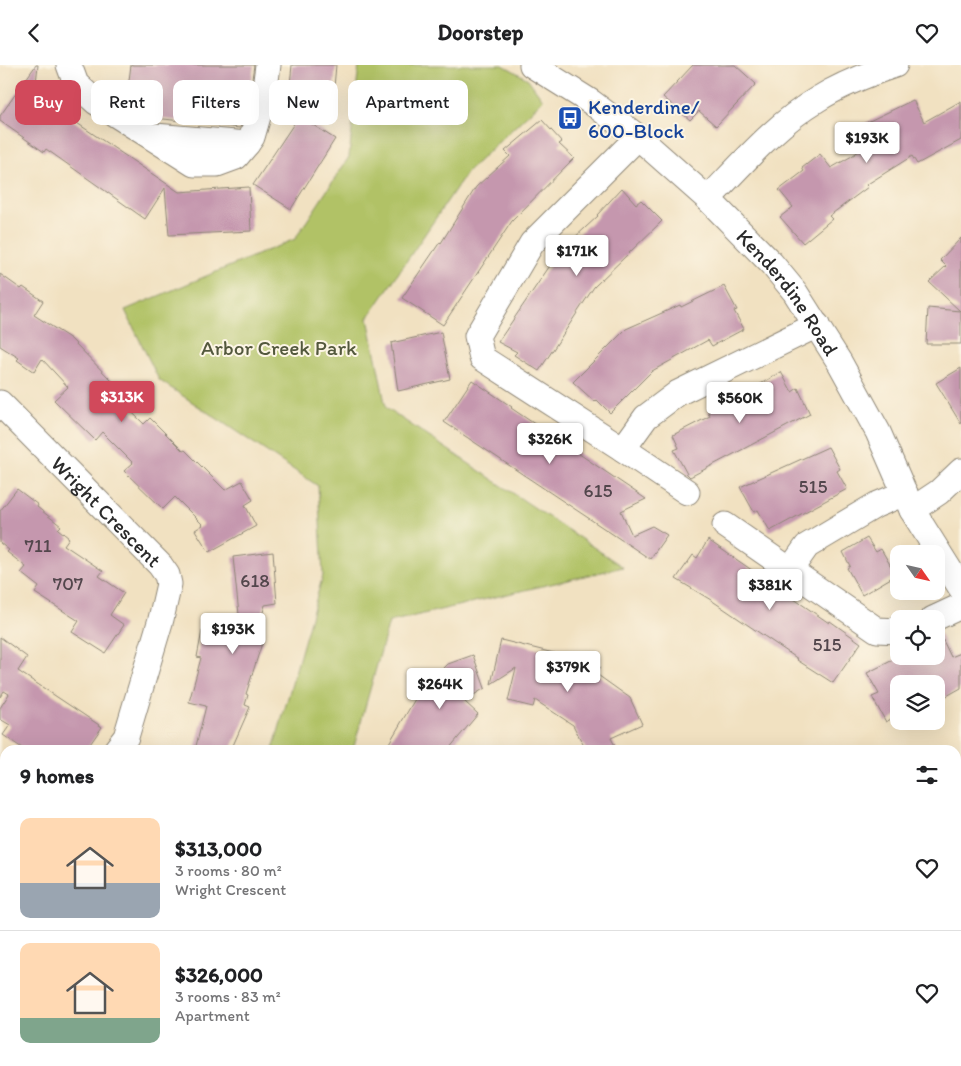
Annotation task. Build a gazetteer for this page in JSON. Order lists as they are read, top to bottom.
{
  "streets": {
    "street": ["Kenderdine Road", "Wright Crescent"]
  },
  "parks": ["Arbor Creek Park"],
  "places": {
    "bus stop": ["Kenderdine/ 600-Block"]
  },
  "house_numbers": [
    "515",
    "615",
    "711",
    "618",
    "707",
    "515"
  ],
  "north": "bottom right",
  "page": {
    "header": "Doorstep",
    "chip": [
      "Buy",
      "Rent",
      "Filters",
      "New",
      "Apartment"
    ],
    "price": [
      "$193K",
      "$171K",
      "$313K",
      "$560K",
      "$326K",
      "$381K",
      "$193K",
      "$379K",
      "$264K"
    ],
    "heading": "9 homes",
    "list": [
      {
        "name": "$313,000",
        "note": "3 rooms · 80 m² · Wright Crescent"
      },
      {
        "name": "$326,000",
        "note": "3 rooms · 83 m² · Apartment"
      }
    ]
  }
}
